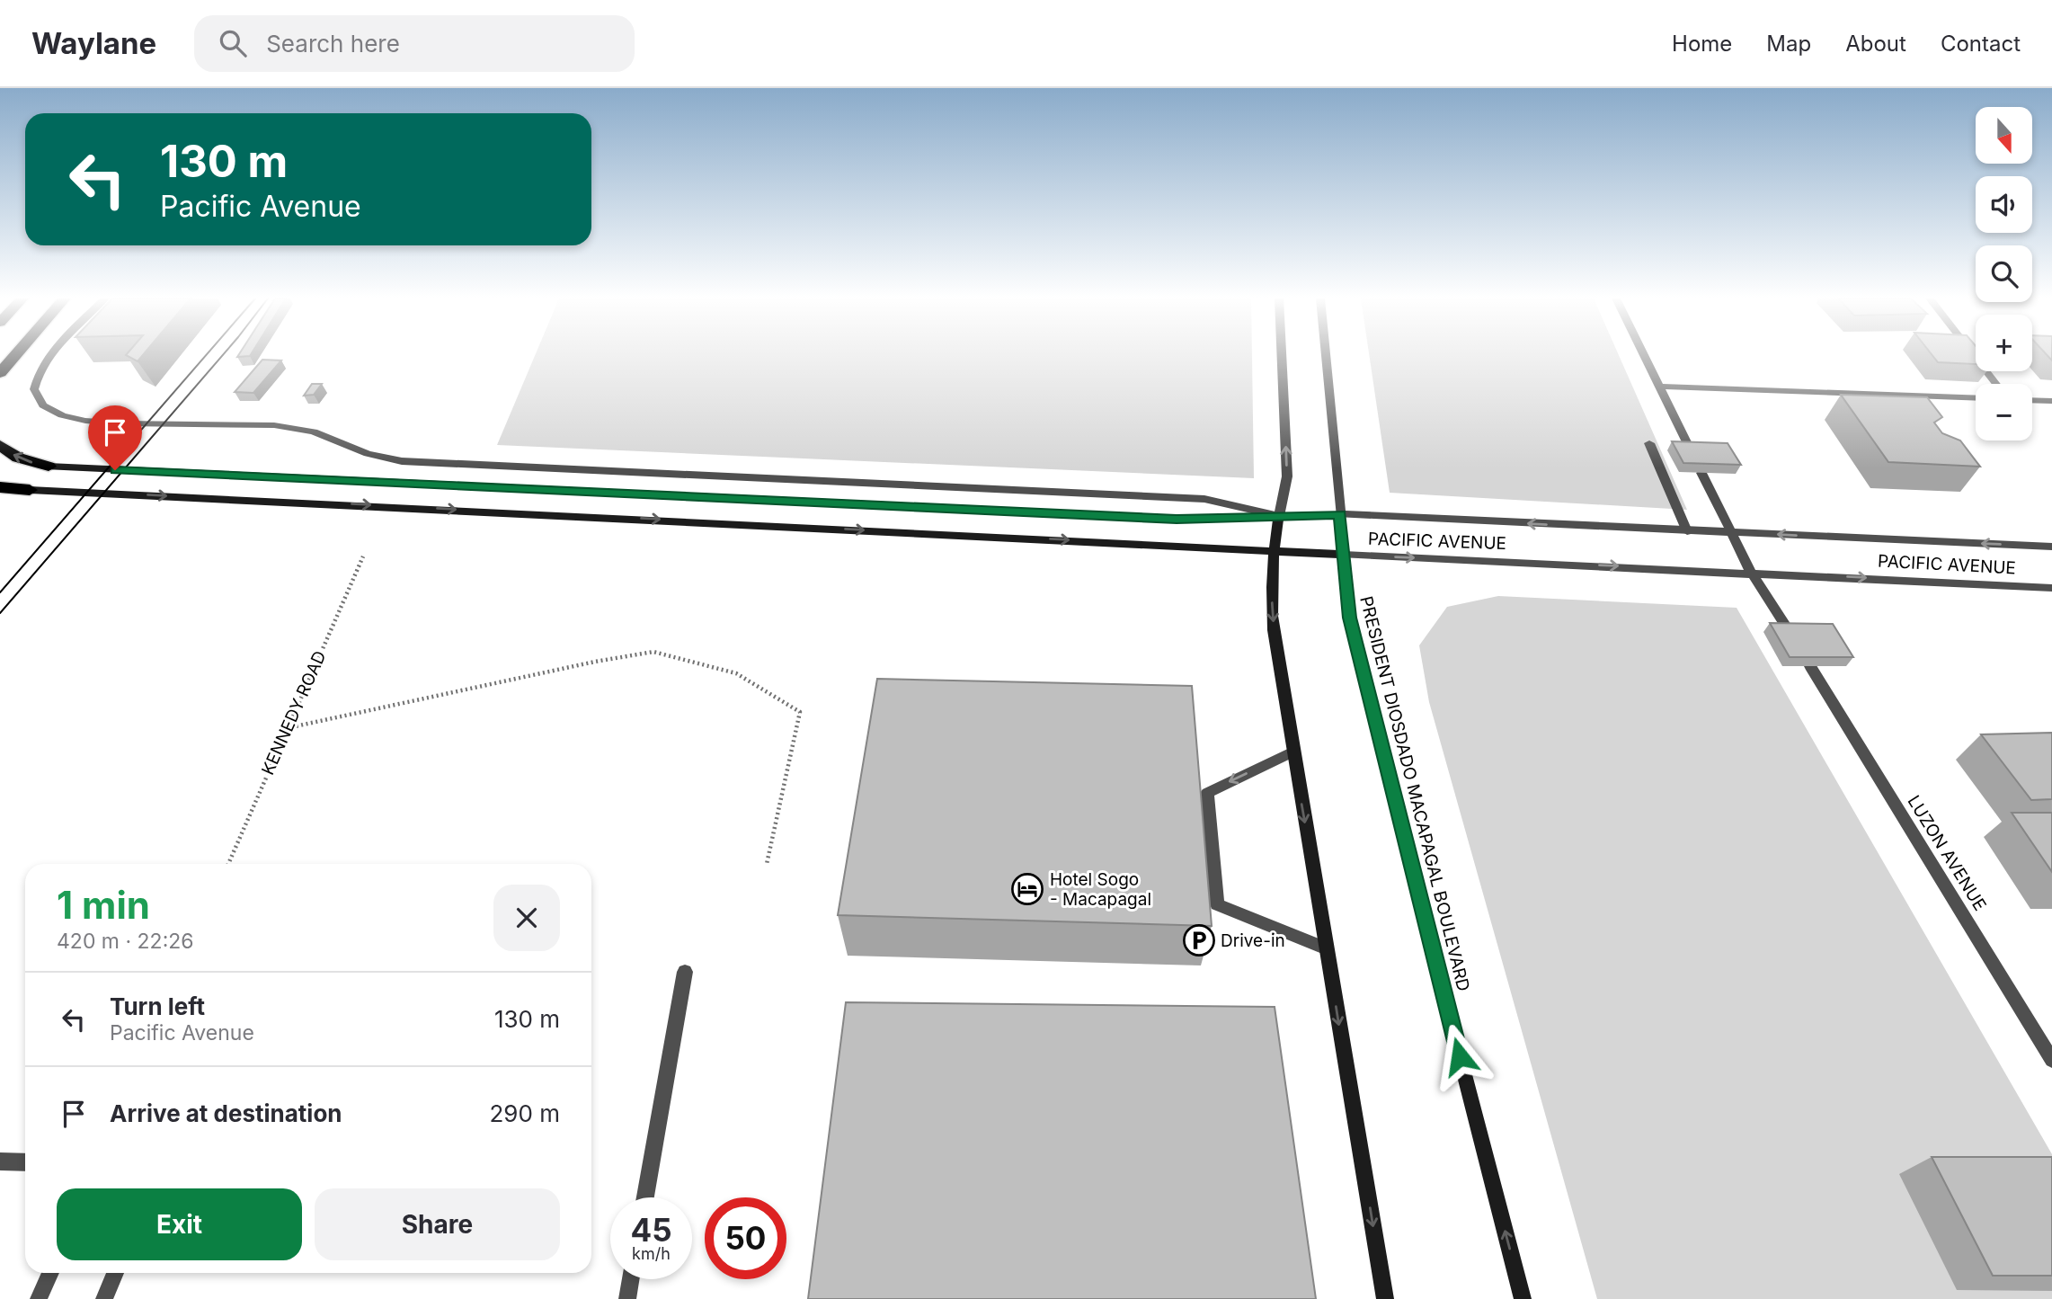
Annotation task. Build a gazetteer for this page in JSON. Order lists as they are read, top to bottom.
{
  "streets": {
    "main road": ["PACIFIC AVENUE", "PRESIDENT DIOSDADO MACAPAGAL BOULEVARD"],
    "street": ["LUZON AVENUE"],
    "path": ["KENNEDY ROAD"]
  },
  "crossings": [
    ["PACIFIC AVENUE", "PRESIDENT DIOSDADO MACAPAGAL BOULEVARD"]
  ],
  "places": {
    "hotel": ["Hotel Sogo - Macapagal"],
    "parking": ["Drive-in"]
  },
  "north": "bottom",
  "page": {
    "header": "Waylane",
    "search": "Search here",
    "nav": [
      "Home",
      "Map",
      "About",
      "Contact"
    ],
    "map_buttons": ["+", "−"],
    "turn": ["130 m", "Pacific Avenue"],
    "heading": ["1 min", "420 m · 22:26"],
    "list": [
      {
        "name": "Turn left",
        "note": "Pacific Avenue",
        "value": "130 m"
      },
      {
        "name": "Arrive at destination",
        "value": "290 m"
      }
    ],
    "buttons": ["Exit", "Share"],
    "speed": "45 km/h",
    "limit": "50"
  }
}
